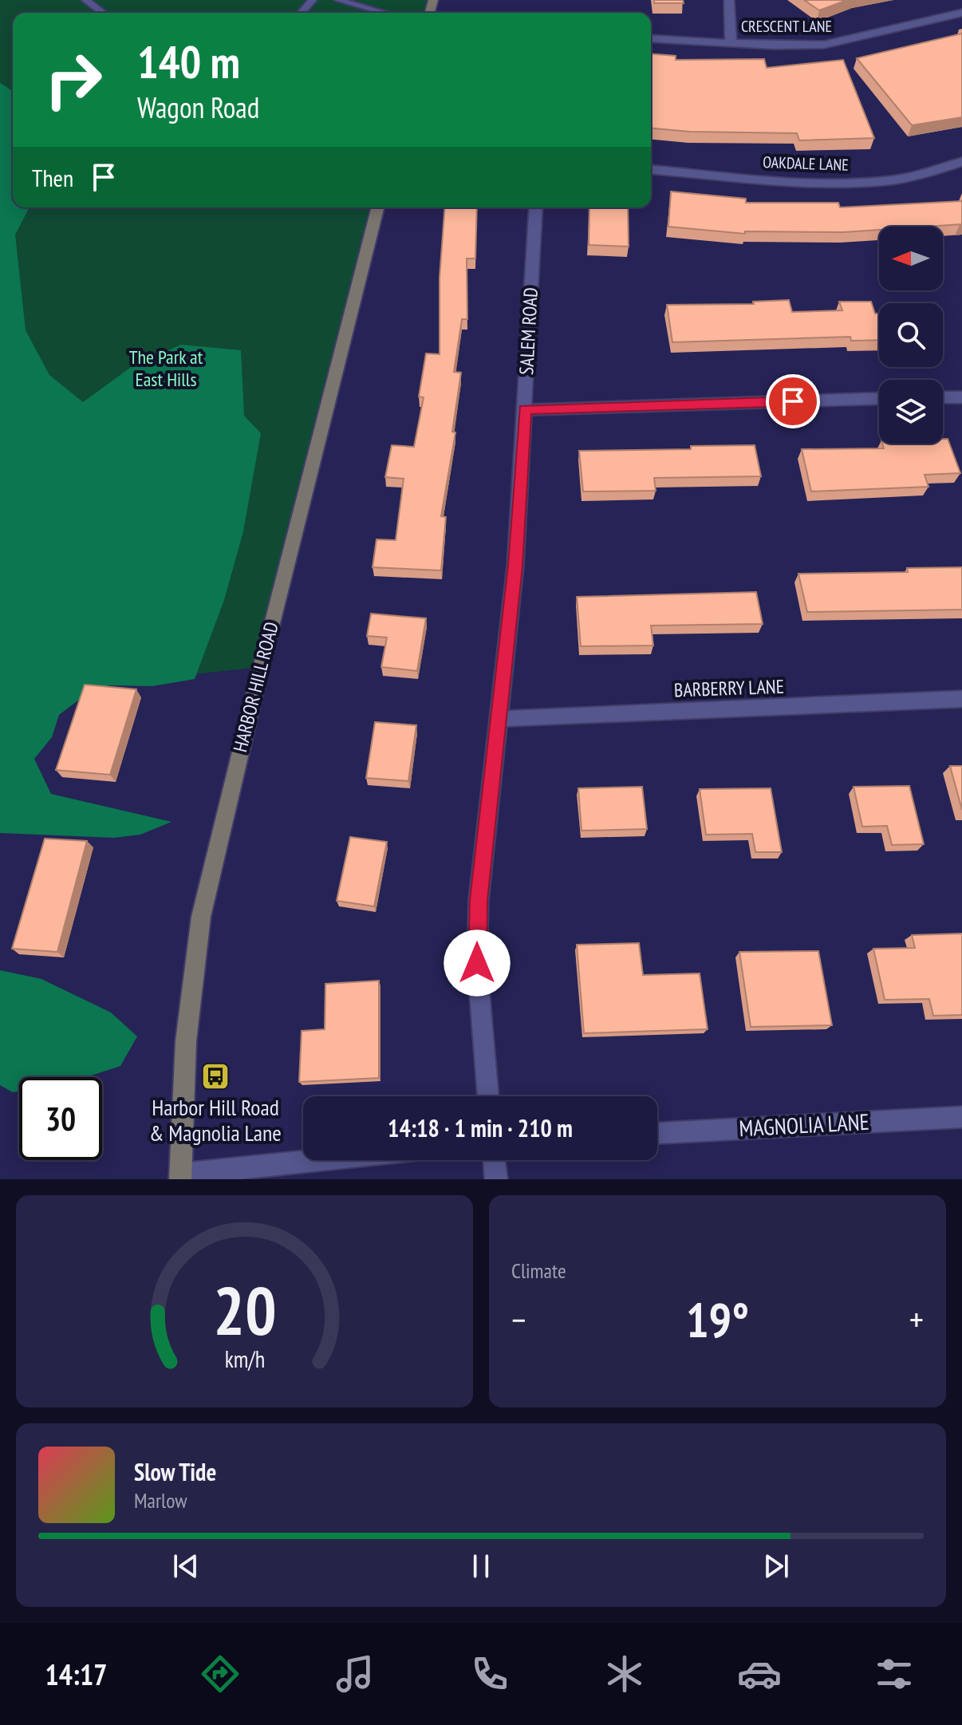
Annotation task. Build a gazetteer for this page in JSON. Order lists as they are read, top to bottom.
{
  "streets": {
    "street": [
      "CRESCENT LANE",
      "OAKDALE LANE",
      "SALEM ROAD",
      "HARBOR HILL ROAD",
      "BARBERRY LANE",
      "MAGNOLIA LANE"
    ]
  },
  "crossings": [
    ["SALEM ROAD", "BARBERRY LANE"]
  ],
  "parks": ["The Park at East Hills"],
  "places": {
    "bus stop": ["Harbor Hill Road & Magnolia Lane"]
  },
  "north": "left",
  "page": {
    "turn": ["140 m", "Wagon Road"],
    "then": "Then",
    "limit": "30",
    "trip": "14:18 · 1 min · 210 m",
    "tile": "Climate",
    "heat": ["−", "19°", "+"],
    "song": ["Slow Tide", "Marlow"],
    "tabs": "14:17",
    "gauge": ["20", "km/h"]
  }
}
